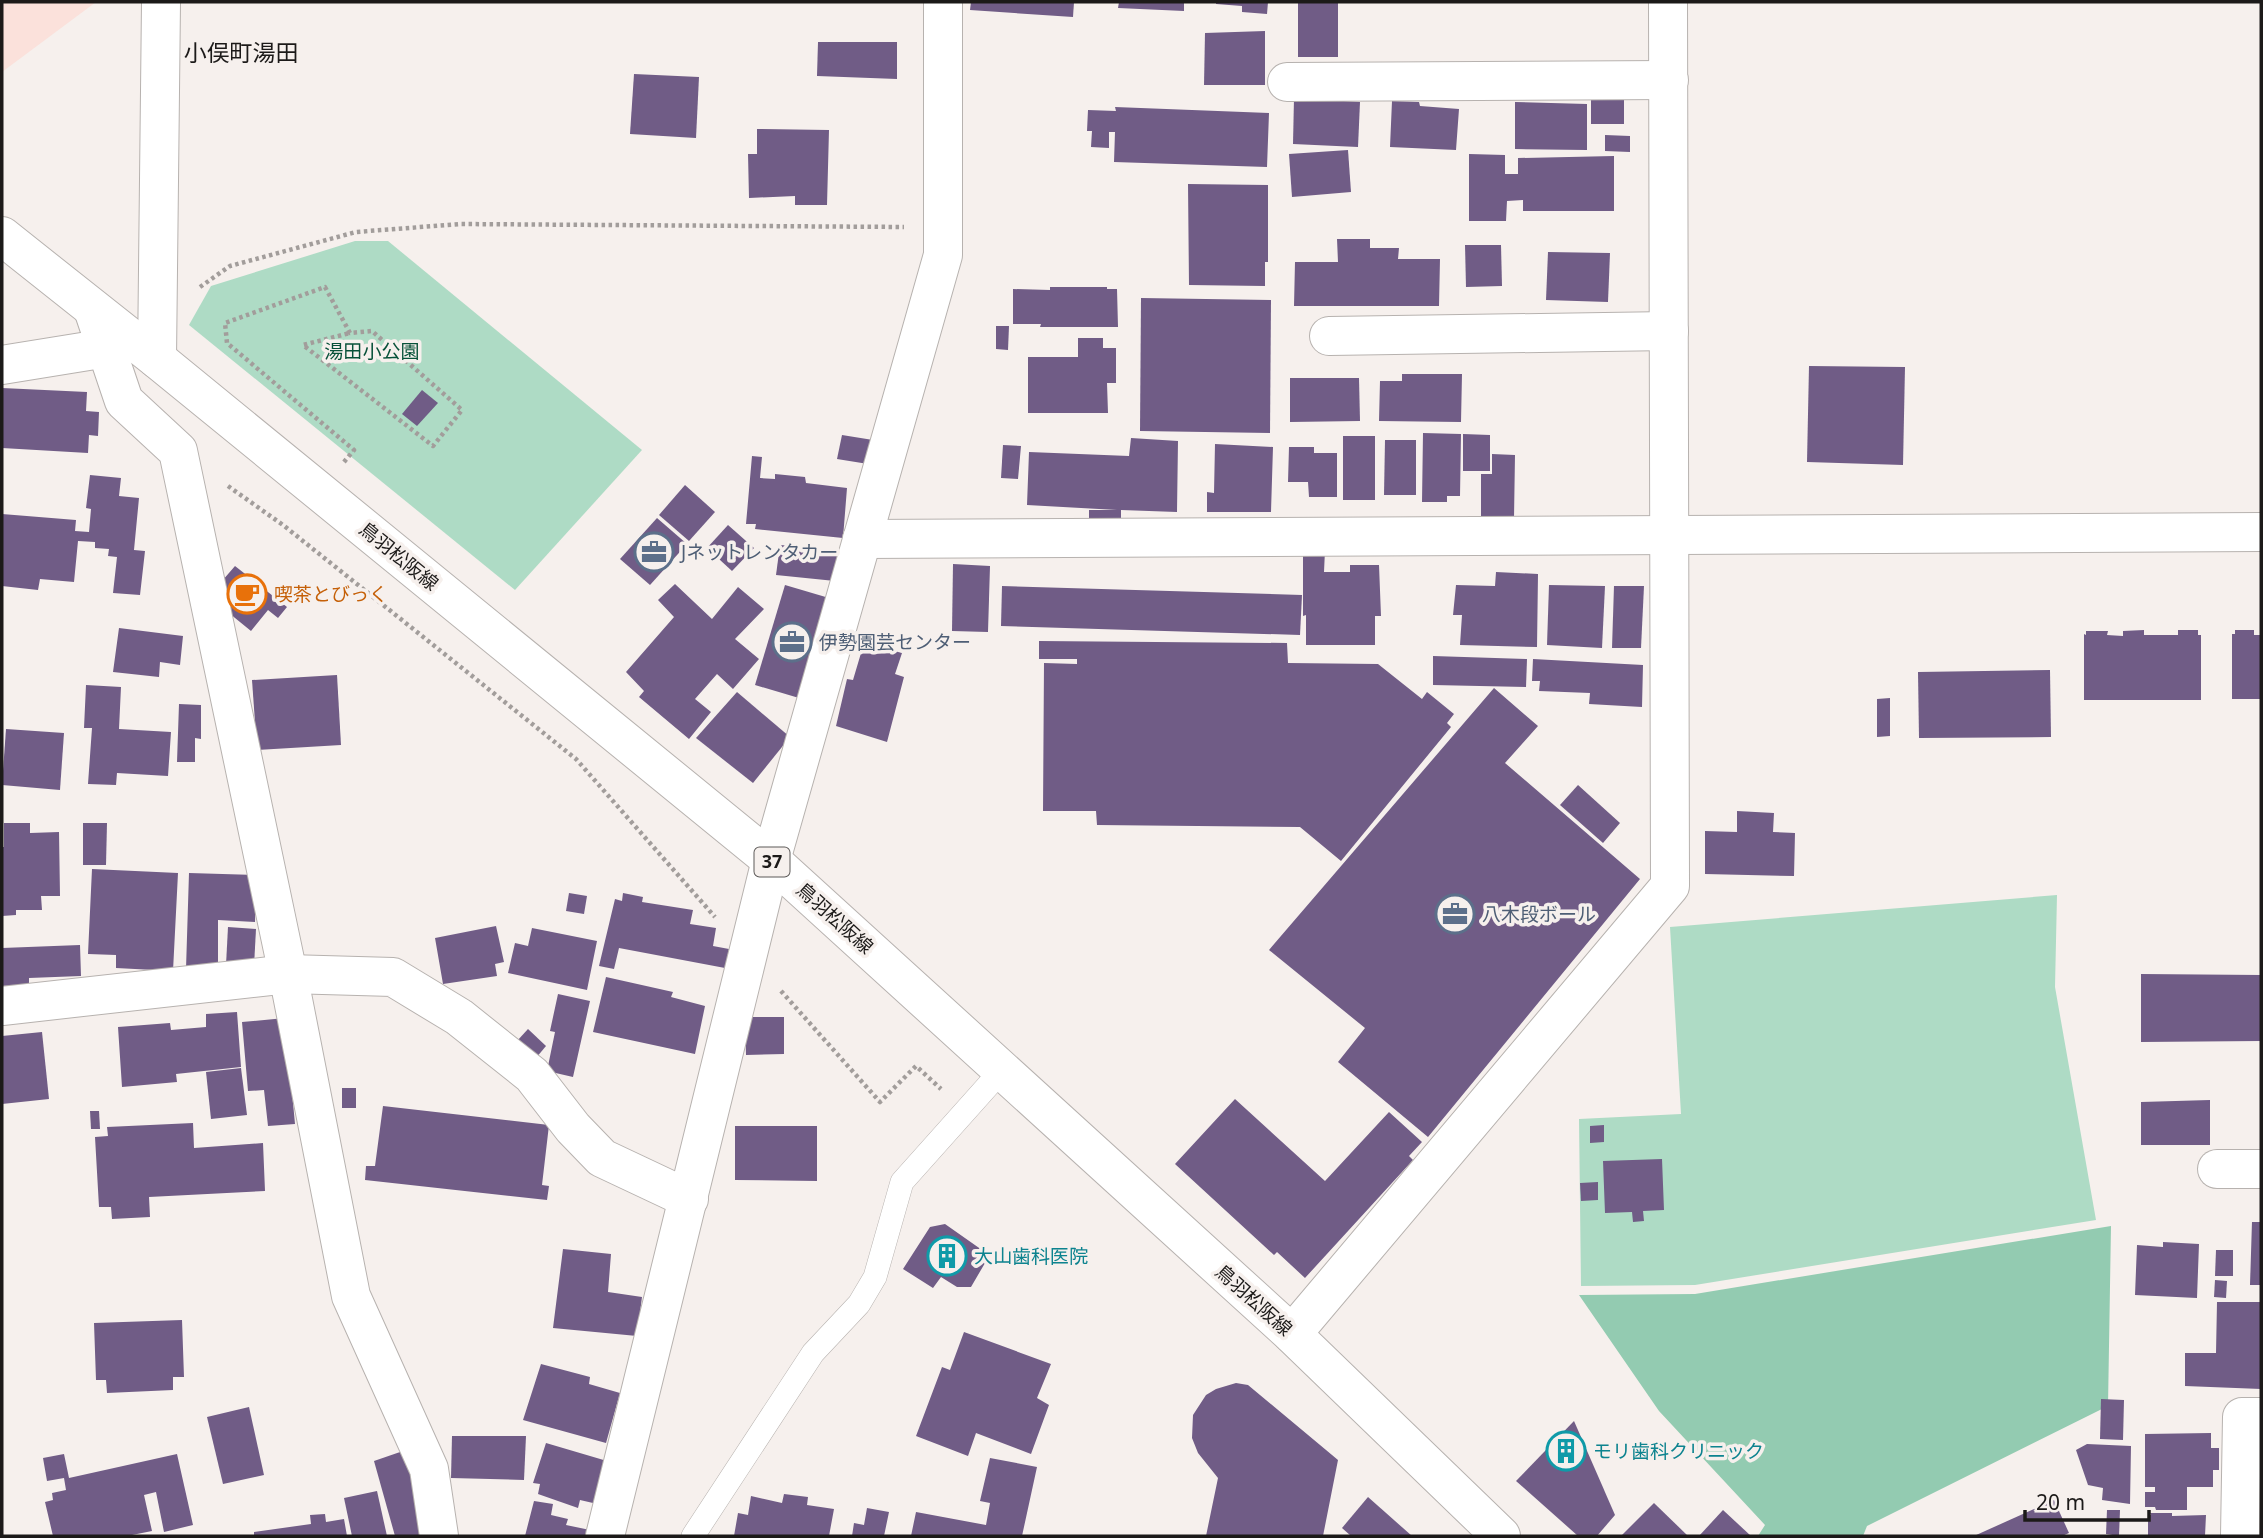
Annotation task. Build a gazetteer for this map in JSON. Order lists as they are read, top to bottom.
{
  "streets": {
    "street": ["鳥羽松阪線", "37"]
  },
  "districts": ["小俣町湯田"],
  "parks": ["湯田小公園"],
  "places": {
    "office": ["Jネットレンタカー", "伊勢園芸センター", "八木段ボール"],
    "cafe": ["喫茶とびっく"],
    "building": ["大山歯科医院", "モリ歯科クリニック"]
  },
  "scale_bar": "20 m"
}
